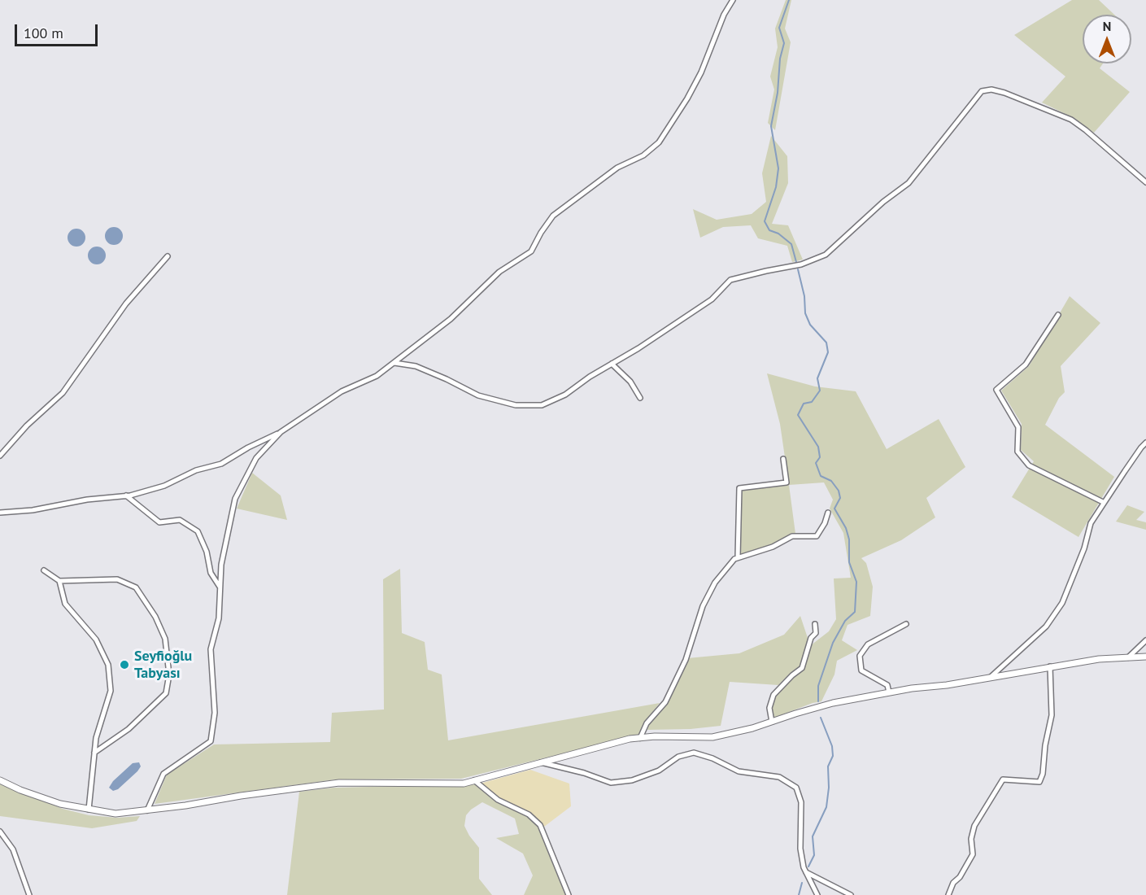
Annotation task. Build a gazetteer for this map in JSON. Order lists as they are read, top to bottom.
{
  "places": ["Seyfioğlu Tabyası"],
  "scale_bar": "100 m",
  "north": "top"
}
